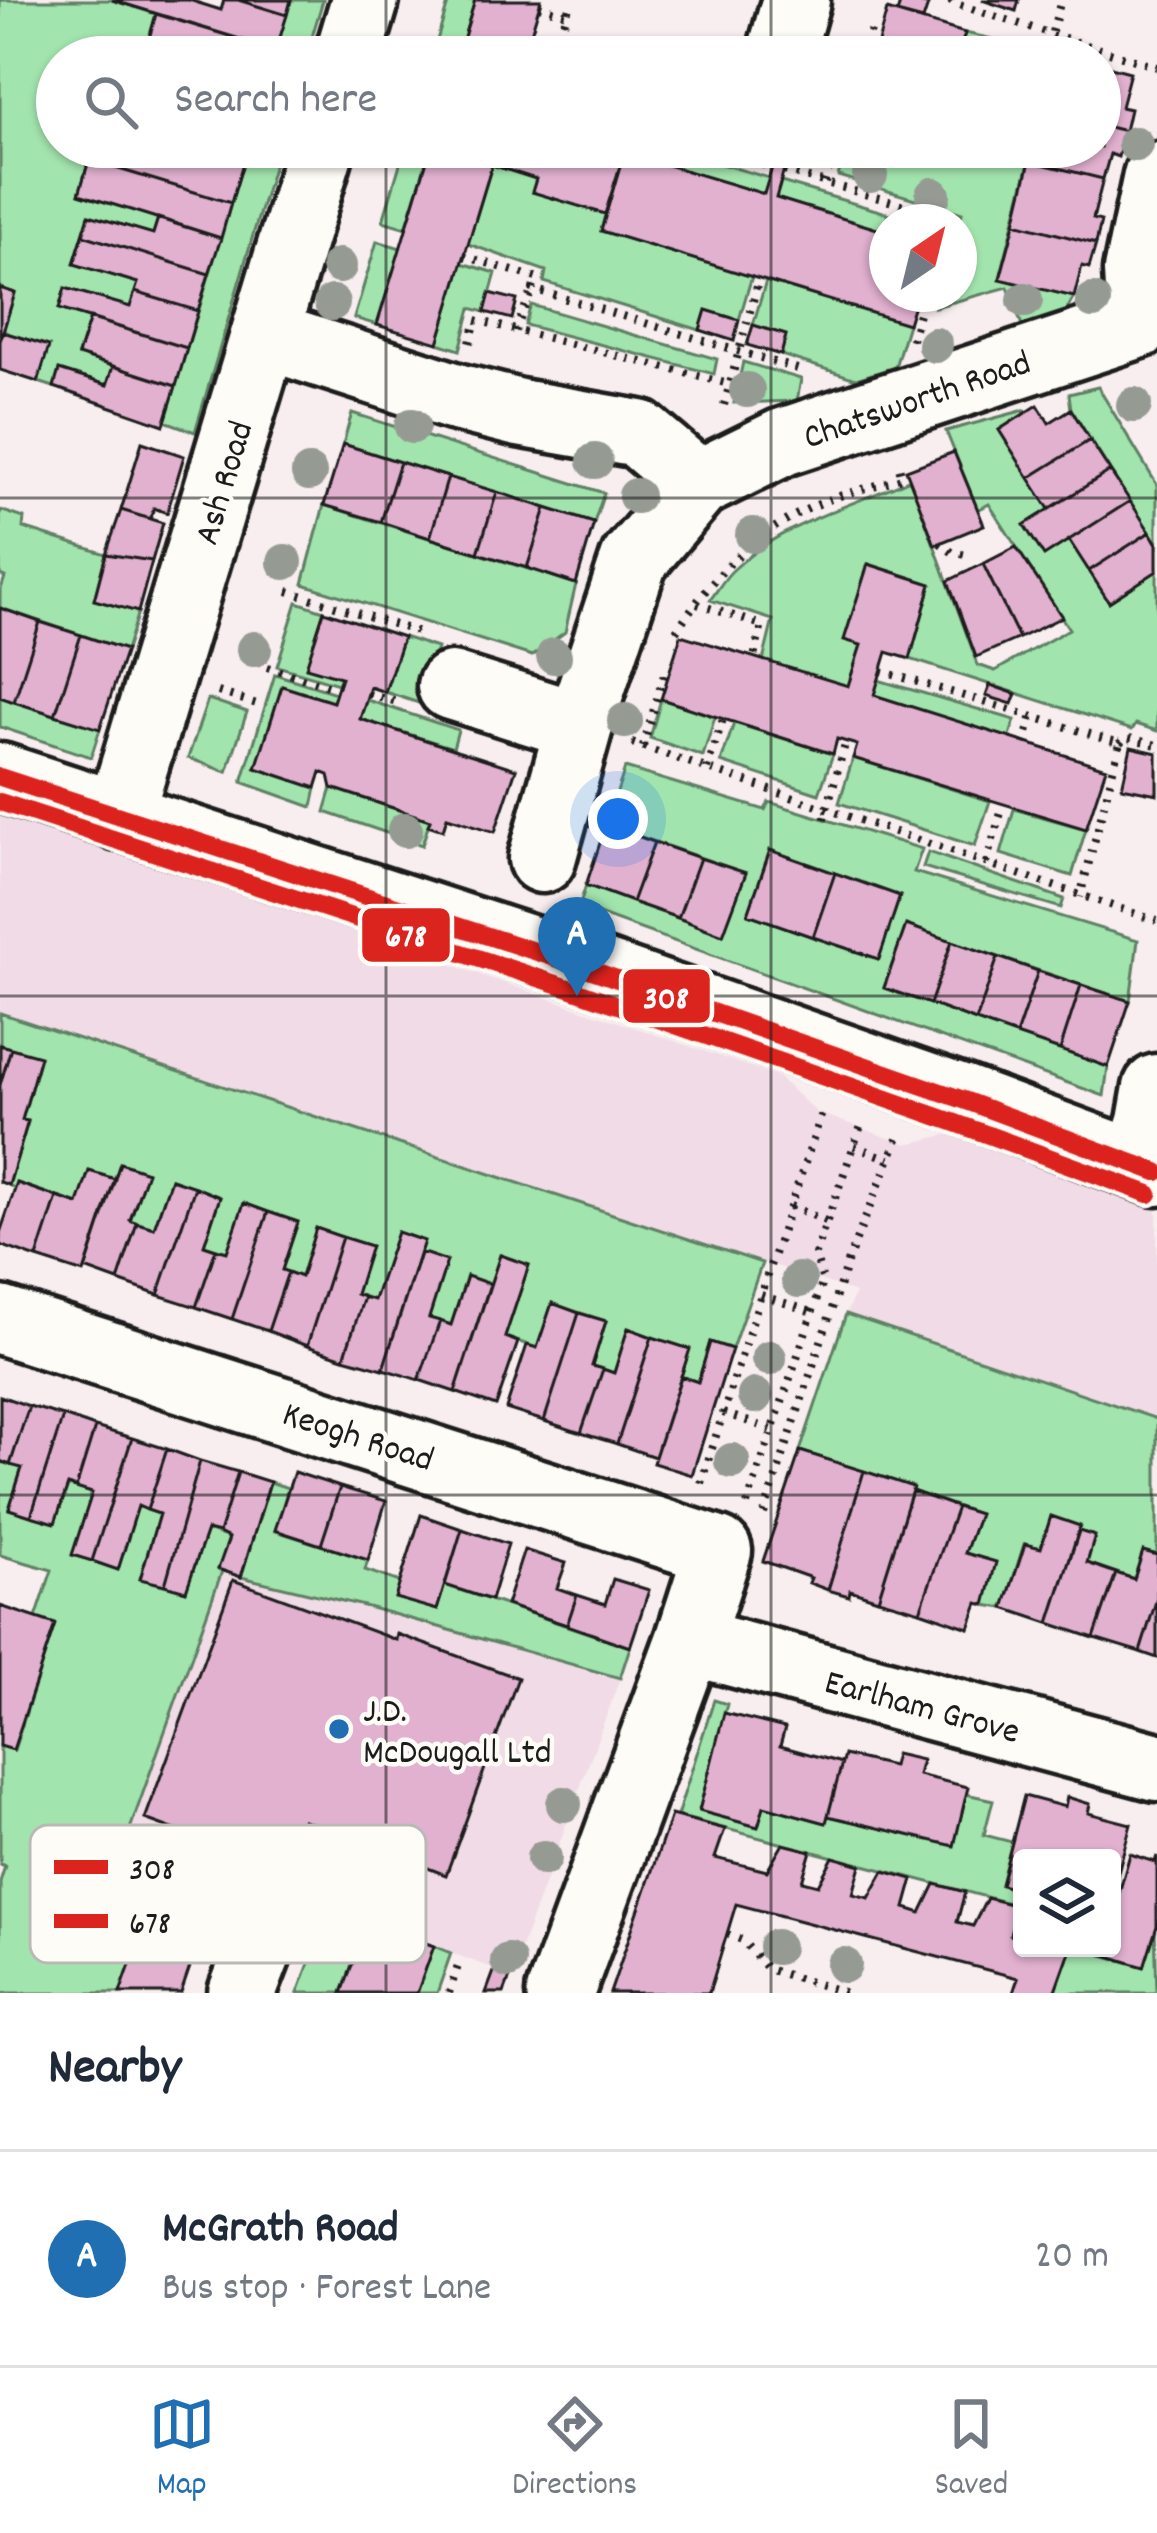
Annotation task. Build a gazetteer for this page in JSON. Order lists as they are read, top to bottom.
{
  "streets": {
    "street": [
      "Chatsworth Road",
      "Ash Road",
      "Keogh Road",
      "Earlham Grove"
    ]
  },
  "places": ["J.D. McDougall Ltd"],
  "lines": ["transit line 308", "transit line 678"],
  "legend": ["308", "678"],
  "north": "top right",
  "page": {
    "search": "Search here",
    "pins": "A",
    "heading": "Nearby",
    "list": [
      {
        "mark": "A",
        "name": "McGrath Road",
        "note": "Bus stop · Forest Lane",
        "value": "20 m"
      }
    ],
    "nav": ["Map", "Directions", "Saved"]
  }
}
